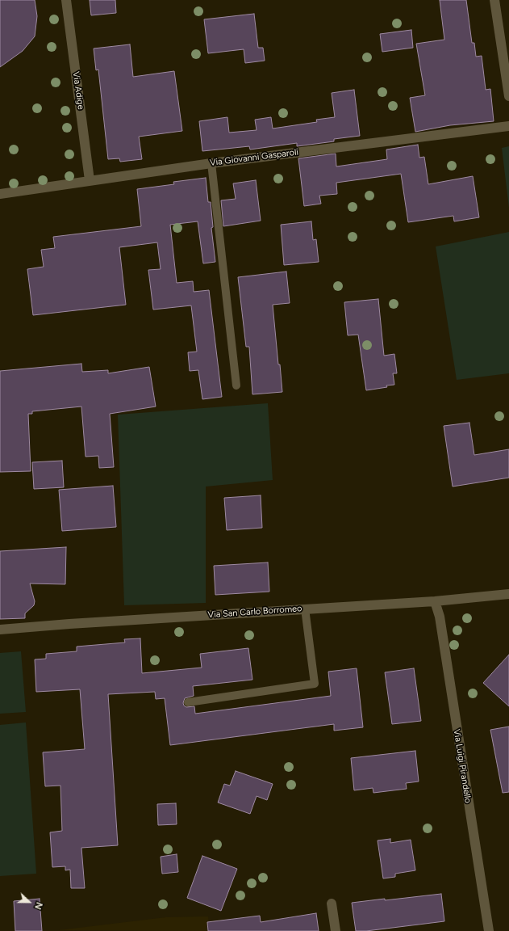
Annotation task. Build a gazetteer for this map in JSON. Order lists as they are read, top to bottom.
{
  "streets": {
    "street": [
      "Via Adige",
      "Via Giovanni Gasparoli",
      "Via San Carlo Borromeo",
      "Via Luigi Pirandello"
    ]
  },
  "crossings": [
    ["Via Adige", "Via Giovanni Gasparoli"],
    ["Via San Carlo Borromeo", "Via Luigi Pirandello"]
  ],
  "north": "right"
}
